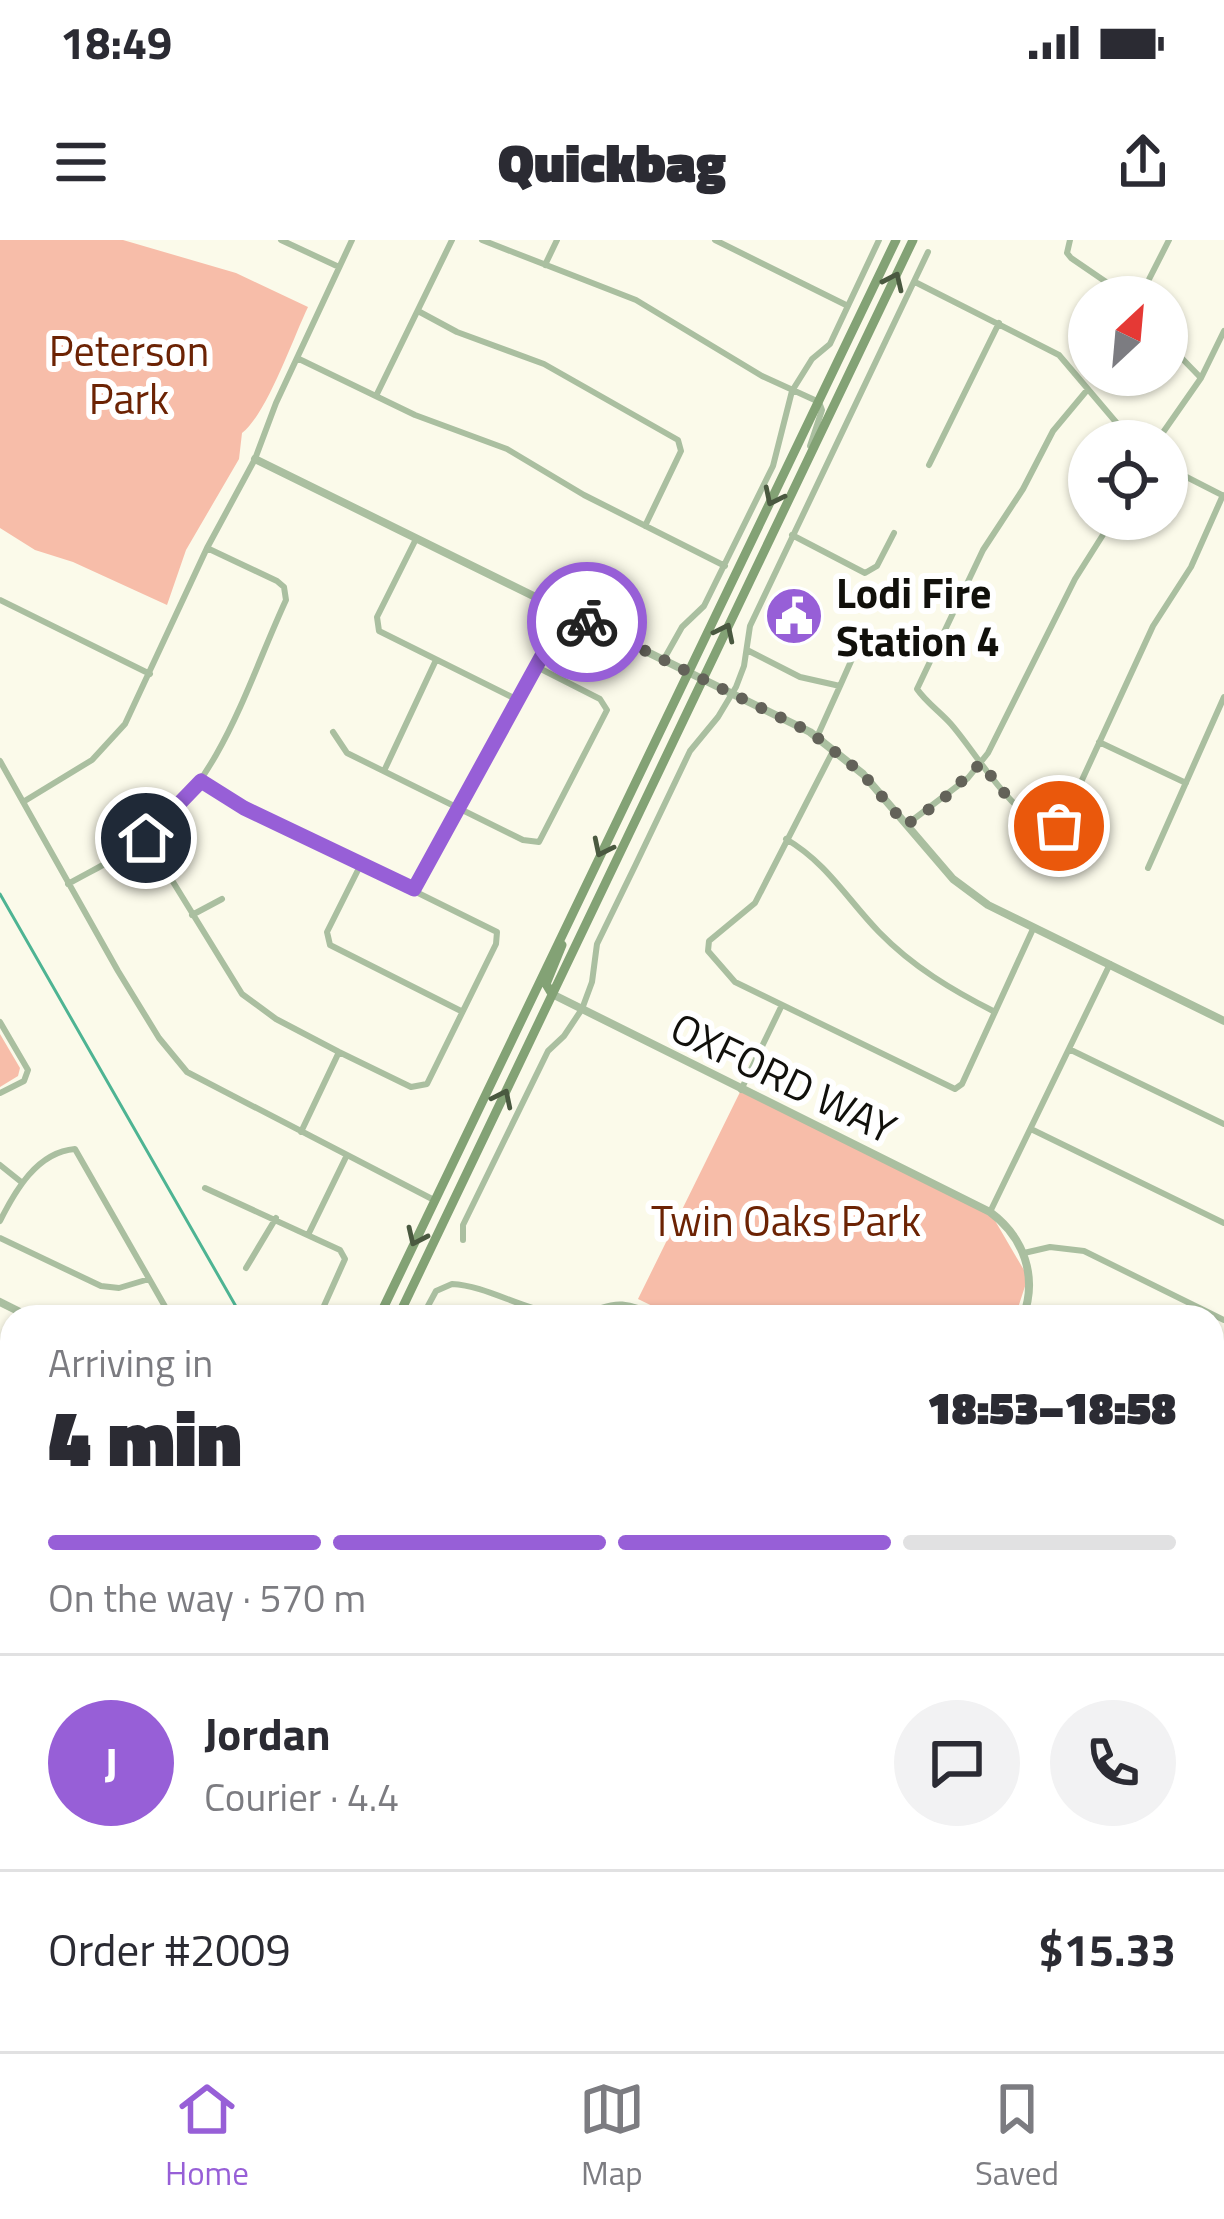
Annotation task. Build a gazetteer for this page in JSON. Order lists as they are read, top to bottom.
{
  "streets": {
    "street": ["OXFORD WAY"]
  },
  "parks": ["Peterson Park", "Twin Oaks Park"],
  "places": {
    "public building": ["Lodi Fire Station 4"]
  },
  "north": "top right",
  "page": {
    "status": "18:49",
    "header": "Quickbag",
    "heading": ["4 min", "Arriving in", "18:53–18:58"],
    "panel": [
      "Jordan",
      "Courier · 4.4",
      "Order #2009",
      "$15.33"
    ],
    "bar": "On the way · 570 m",
    "round": "J",
    "tabs": ["Home", "Map", "Saved"]
  }
}
